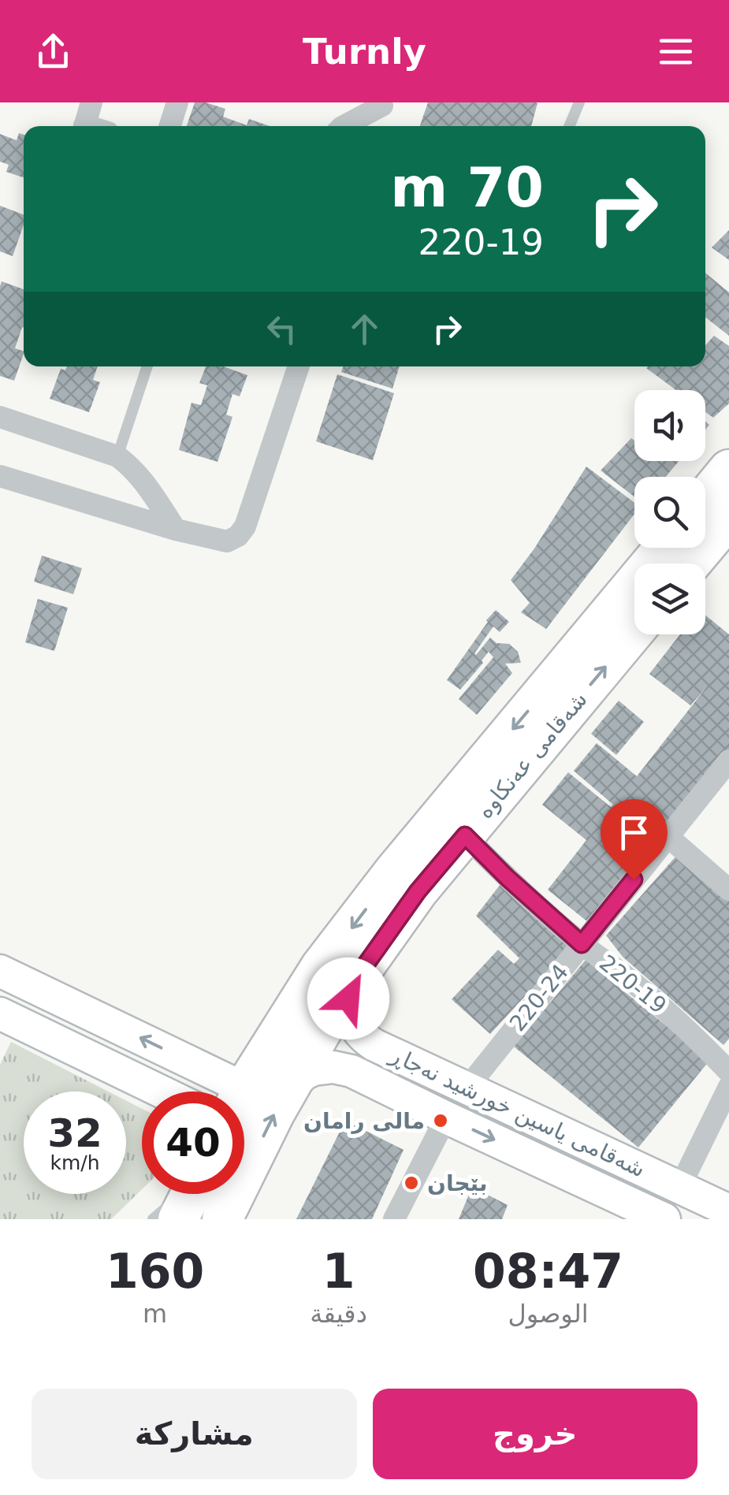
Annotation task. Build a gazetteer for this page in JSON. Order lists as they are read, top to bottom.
{
  "streets": {
    "highway": ["شەقامی عەنکاوە"],
    "street": ["220-19", "220-24", "شەقامی یاسین خورشید نەجاڕ"]
  },
  "crossings": [
    ["شەقامی عەنکاوە", "220-19"],
    ["شەقامی عەنکاوە", "شەقامی یاسین خورشید نەجاڕ"],
    ["220-19", "220-24"],
    ["220-24", "شەقامی یاسین خورشید نەجاڕ"]
  ],
  "places": ["مالى رامان", "بێجان"],
  "page": {
    "header": "Turnly",
    "turn": ["70 m", "220-19"],
    "speed": "32 km/h",
    "limit": "40",
    "eta": [
      "08:47",
      "الوصول",
      "1",
      "دقيقة",
      "160",
      "m"
    ],
    "buttons": ["خروج", "مشاركة"]
  }
}
